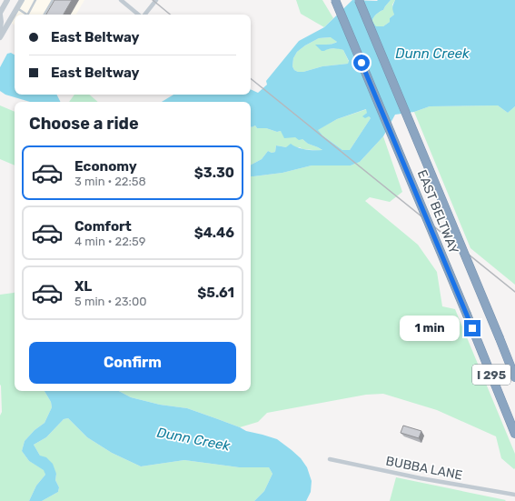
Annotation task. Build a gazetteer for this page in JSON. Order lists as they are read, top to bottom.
{
  "streets": {
    "highway": ["EAST BELTWAY", "I 295"],
    "street": ["BUBBA LANE"]
  },
  "water": ["Dunn Creek"],
  "page": {
    "banner": ["East Beltway", "East Beltway"],
    "heading": "Choose a ride",
    "list": [
      {
        "name": "Economy",
        "note": "3 min · 22:58",
        "value": "$3.30"
      },
      {
        "name": "Comfort",
        "note": "4 min · 22:59",
        "value": "$4.46"
      },
      {
        "name": "XL",
        "note": "5 min · 23:00",
        "value": "$5.61"
      }
    ],
    "bubble": "1 min",
    "buttons": "Confirm"
  }
}
